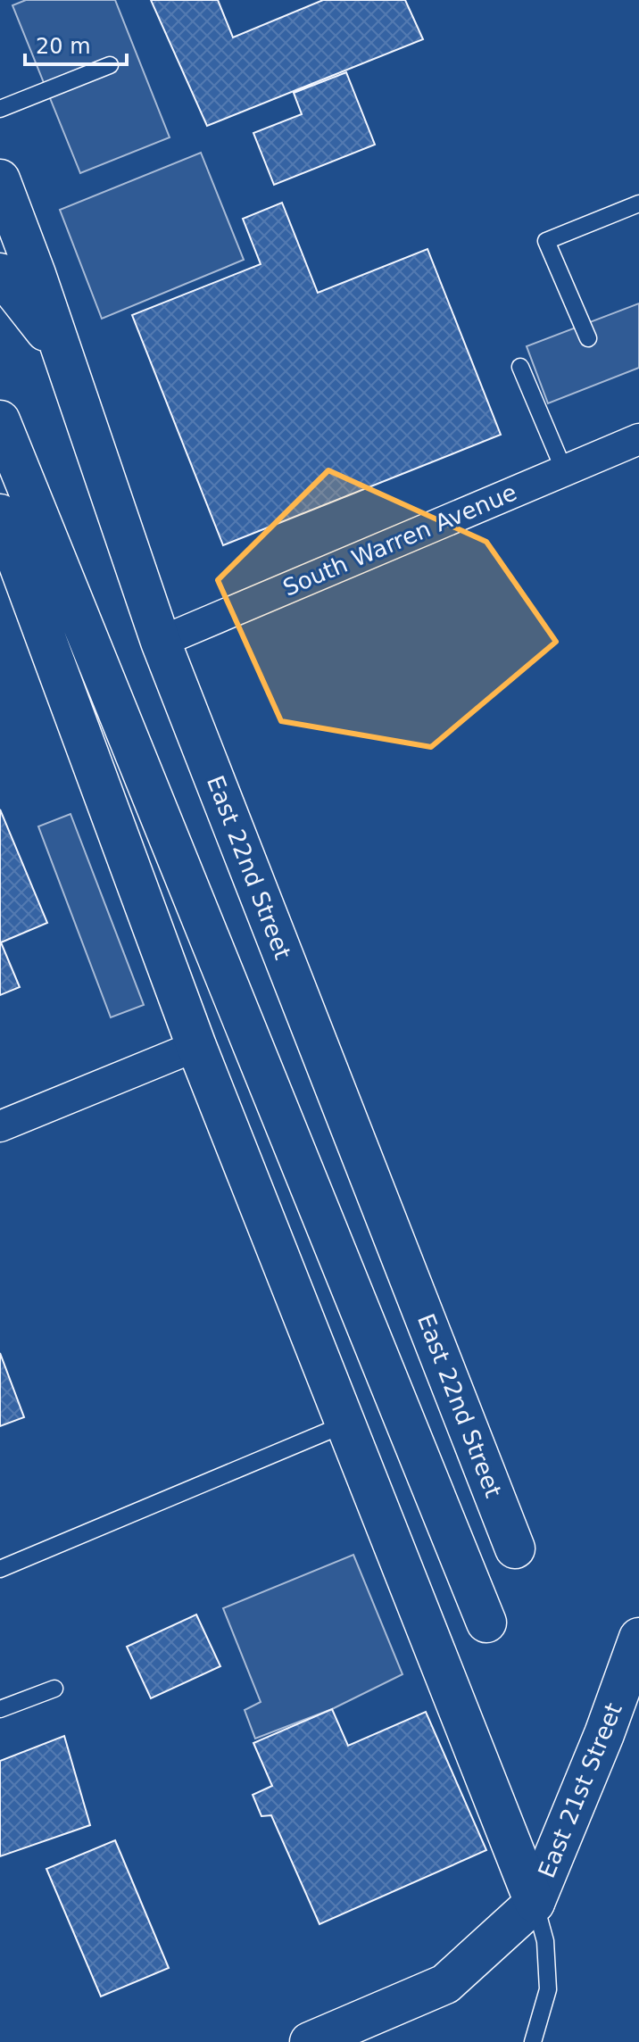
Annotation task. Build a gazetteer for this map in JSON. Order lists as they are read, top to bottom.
{
  "streets": {
    "main road": ["East 22nd Street", "East 21st Street"],
    "street": ["South Warren Avenue"]
  },
  "crossings": [
    ["South Warren Avenue", "East 22nd Street"]
  ],
  "scale_bar": "20 m"
}
